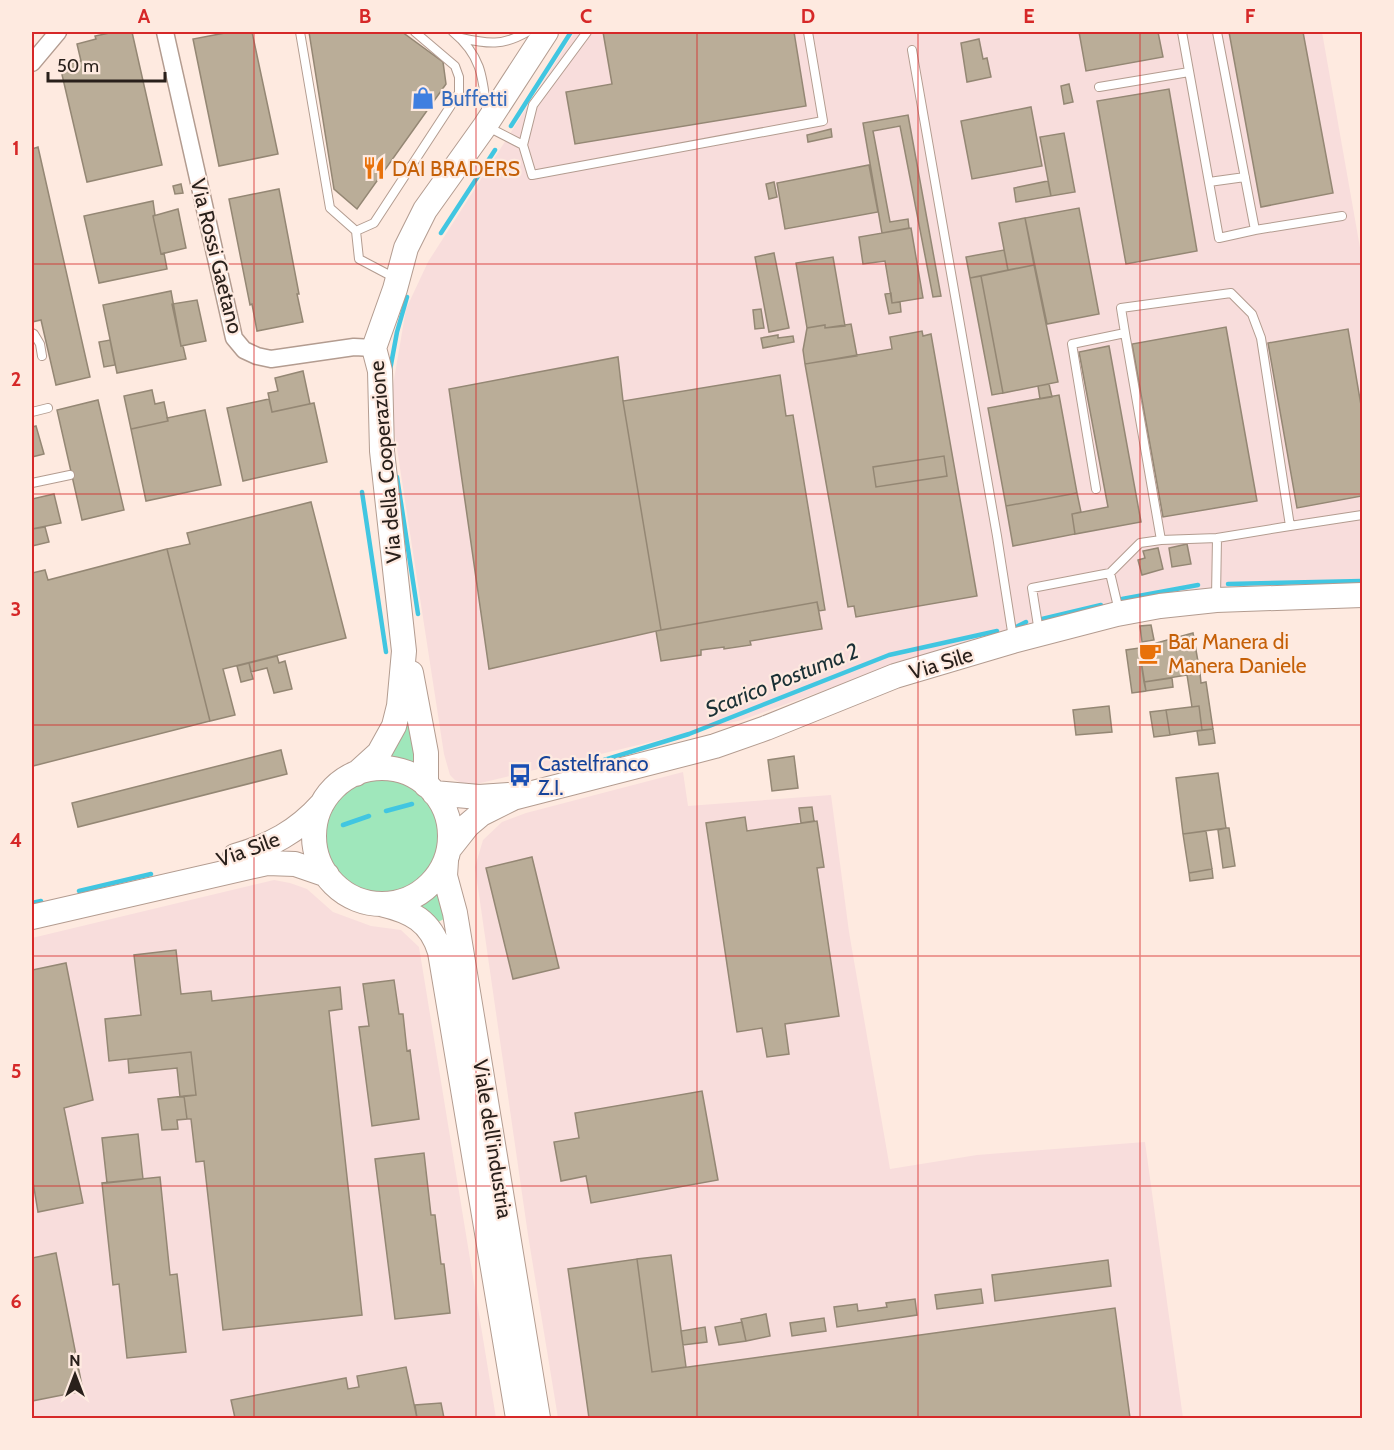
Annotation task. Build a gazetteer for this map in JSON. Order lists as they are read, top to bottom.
{
  "streets": {
    "street": [
      "Via Rossi Gaetano",
      "Via della Cooperazione",
      "Via Sile",
      "Viale dell'industria"
    ]
  },
  "crossings": [
    ["Via Rossi Gaetano", "Via della Cooperazione"],
    ["Via della Cooperazione", "Via Sile"],
    ["Via della Cooperazione", "Viale dell'industria"],
    ["Via Sile", "Viale dell'industria"]
  ],
  "water": ["Scarico Postuma 2"],
  "places": {
    "shop": ["Buffetti"],
    "restaurant": ["DAI BRADERS"],
    "cafe": ["Bar Manera di Manera Daniele"],
    "bus stop": ["Castelfranco Z.I."]
  },
  "scale_bar": "50 m",
  "north": "top",
  "grid": {
    "columns": [
      "A",
      "B",
      "C",
      "D",
      "E",
      "F"
    ],
    "rows": [
      "1",
      "2",
      "3",
      "4",
      "5",
      "6"
    ]
  }
}
